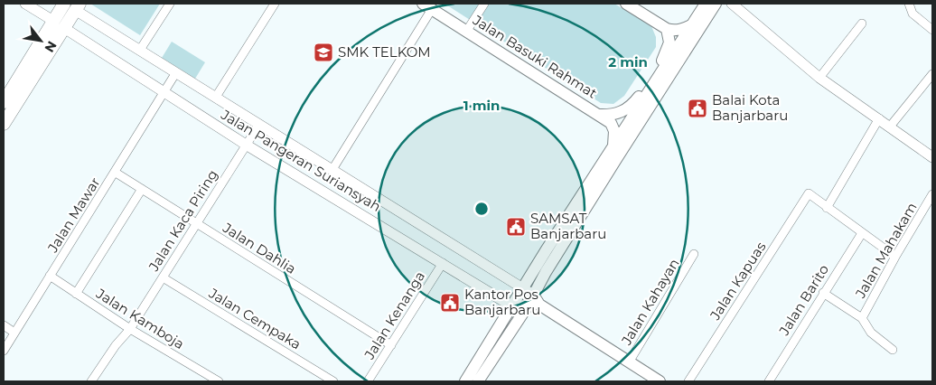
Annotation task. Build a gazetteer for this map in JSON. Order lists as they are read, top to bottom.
{
  "streets": {
    "main road": ["Jalan Basuki Rahmat"],
    "street": [
      "Jalan Pangeran Suriansyah",
      "Jalan Mawar",
      "Jalan Kaca Piring",
      "Jalan Dahlia",
      "Jalan Mahakam",
      "Jalan Kapuas",
      "Jalan Barito",
      "Jalan Kahayan",
      "Jalan Kenanga",
      "Jalan Kamboja",
      "Jalan Cempaka"
    ]
  },
  "crossings": [
    ["Jalan Pangeran Suriansyah", "Jalan Mawar"],
    ["Jalan Pangeran Suriansyah", "Jalan Kaca Piring"],
    ["Jalan Pangeran Suriansyah", "Jalan Kenanga"],
    ["Jalan Mawar", "Jalan Dahlia"],
    ["Jalan Mawar", "Jalan Kamboja"],
    ["Jalan Kaca Piring", "Jalan Dahlia"],
    ["Jalan Kaca Piring", "Jalan Kamboja"],
    ["Jalan Kaca Piring", "Jalan Cempaka"],
    ["Jalan Dahlia", "Jalan Kenanga"]
  ],
  "places": {
    "school or university": ["SMK TELKOM"],
    "public building": ["Balai Kota Banjarbaru", "SAMSAT Banjarbaru", "Kantor Pos Banjarbaru"]
  },
  "north": "bottom right",
  "rings": ["2 min", "1 min"]
}
